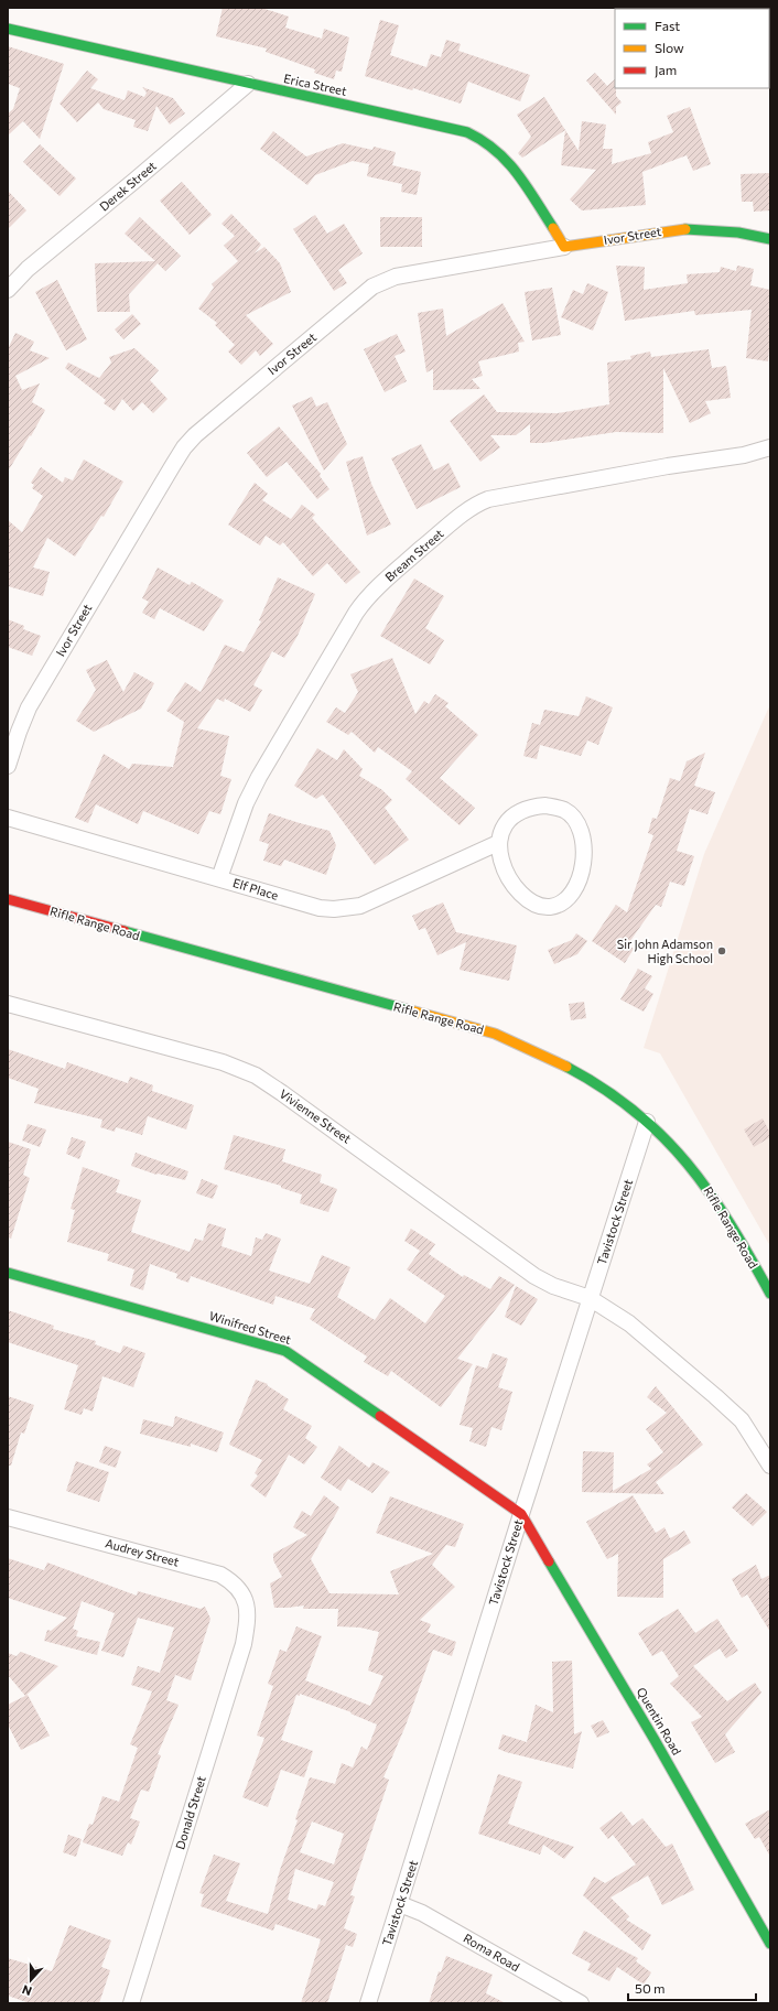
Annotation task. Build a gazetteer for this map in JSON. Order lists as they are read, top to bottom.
{
  "streets": {
    "main road": [
      "Erica Street",
      "Ivor Street",
      "Rifle Range Road",
      "Winifred Street",
      "Quentin Road"
    ],
    "street": [
      "Derek Street",
      "Bream Street",
      "Elf Place",
      "Vivienne Street",
      "Tavistock Street",
      "Audrey Street",
      "Donald Street",
      "Roma Road"
    ]
  },
  "crossings": [
    ["Erica Street", "Derek Street"],
    ["Erica Street", "Ivor Street"],
    ["Bream Street", "Elf Place"],
    ["Rifle Range Road", "Tavistock Street"],
    ["Vivienne Street", "Tavistock Street"],
    ["Tavistock Street", "Winifred Street"],
    ["Tavistock Street", "Quentin Road"],
    ["Tavistock Street", "Roma Road"],
    ["Winifred Street", "Quentin Road"],
    ["Audrey Street", "Donald Street"]
  ],
  "places": ["Sir John Adamson High School"],
  "legend": ["Fast", "Slow", "Jam"],
  "scale_bar": "50 m",
  "north": "bottom"
}
